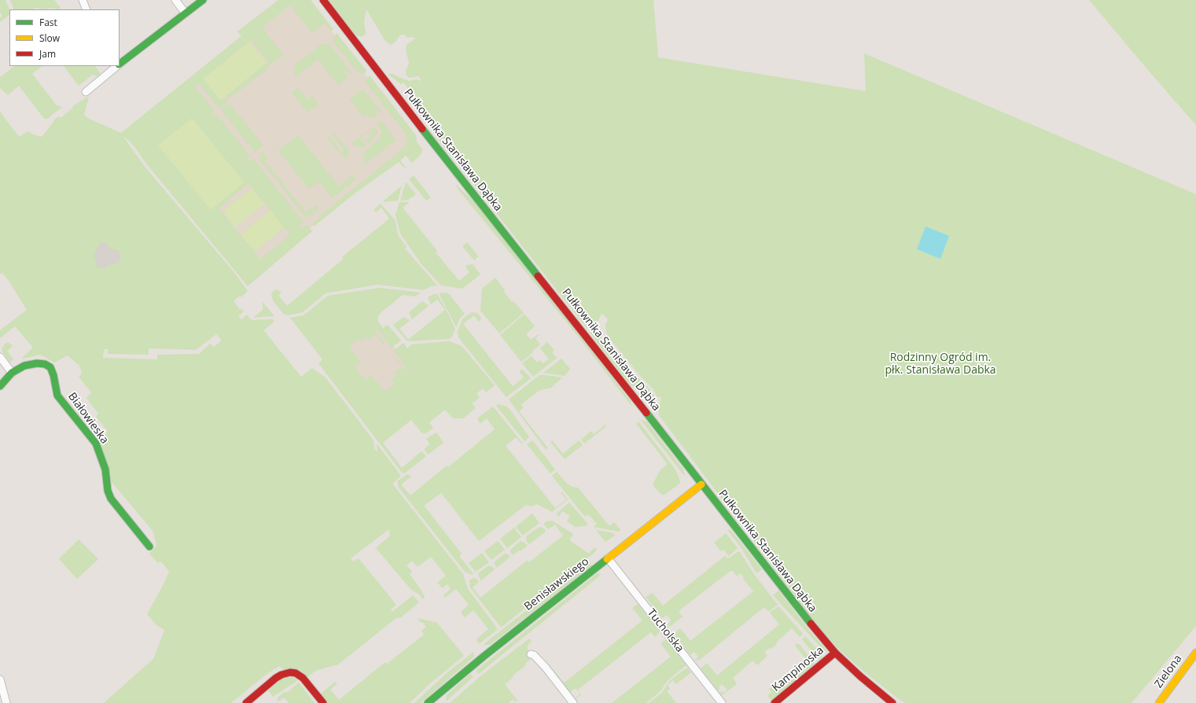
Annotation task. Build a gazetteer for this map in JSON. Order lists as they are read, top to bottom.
{
  "streets": {
    "street": [
      "Pułkownika Stanisława Dąbka",
      "Białowieska",
      "Benisławskiego",
      "Tucholska",
      "Kampinoska",
      "Zielona"
    ]
  },
  "crossings": [
    ["Pułkownika Stanisława Dąbka", "Benisławskiego"],
    ["Pułkownika Stanisława Dąbka", "Kampinoska"],
    ["Benisławskiego", "Tucholska"]
  ],
  "parks": ["Rodzinny Ogród im. płk. Stanisława Dabka"],
  "legend": ["Fast", "Slow", "Jam"]
}
